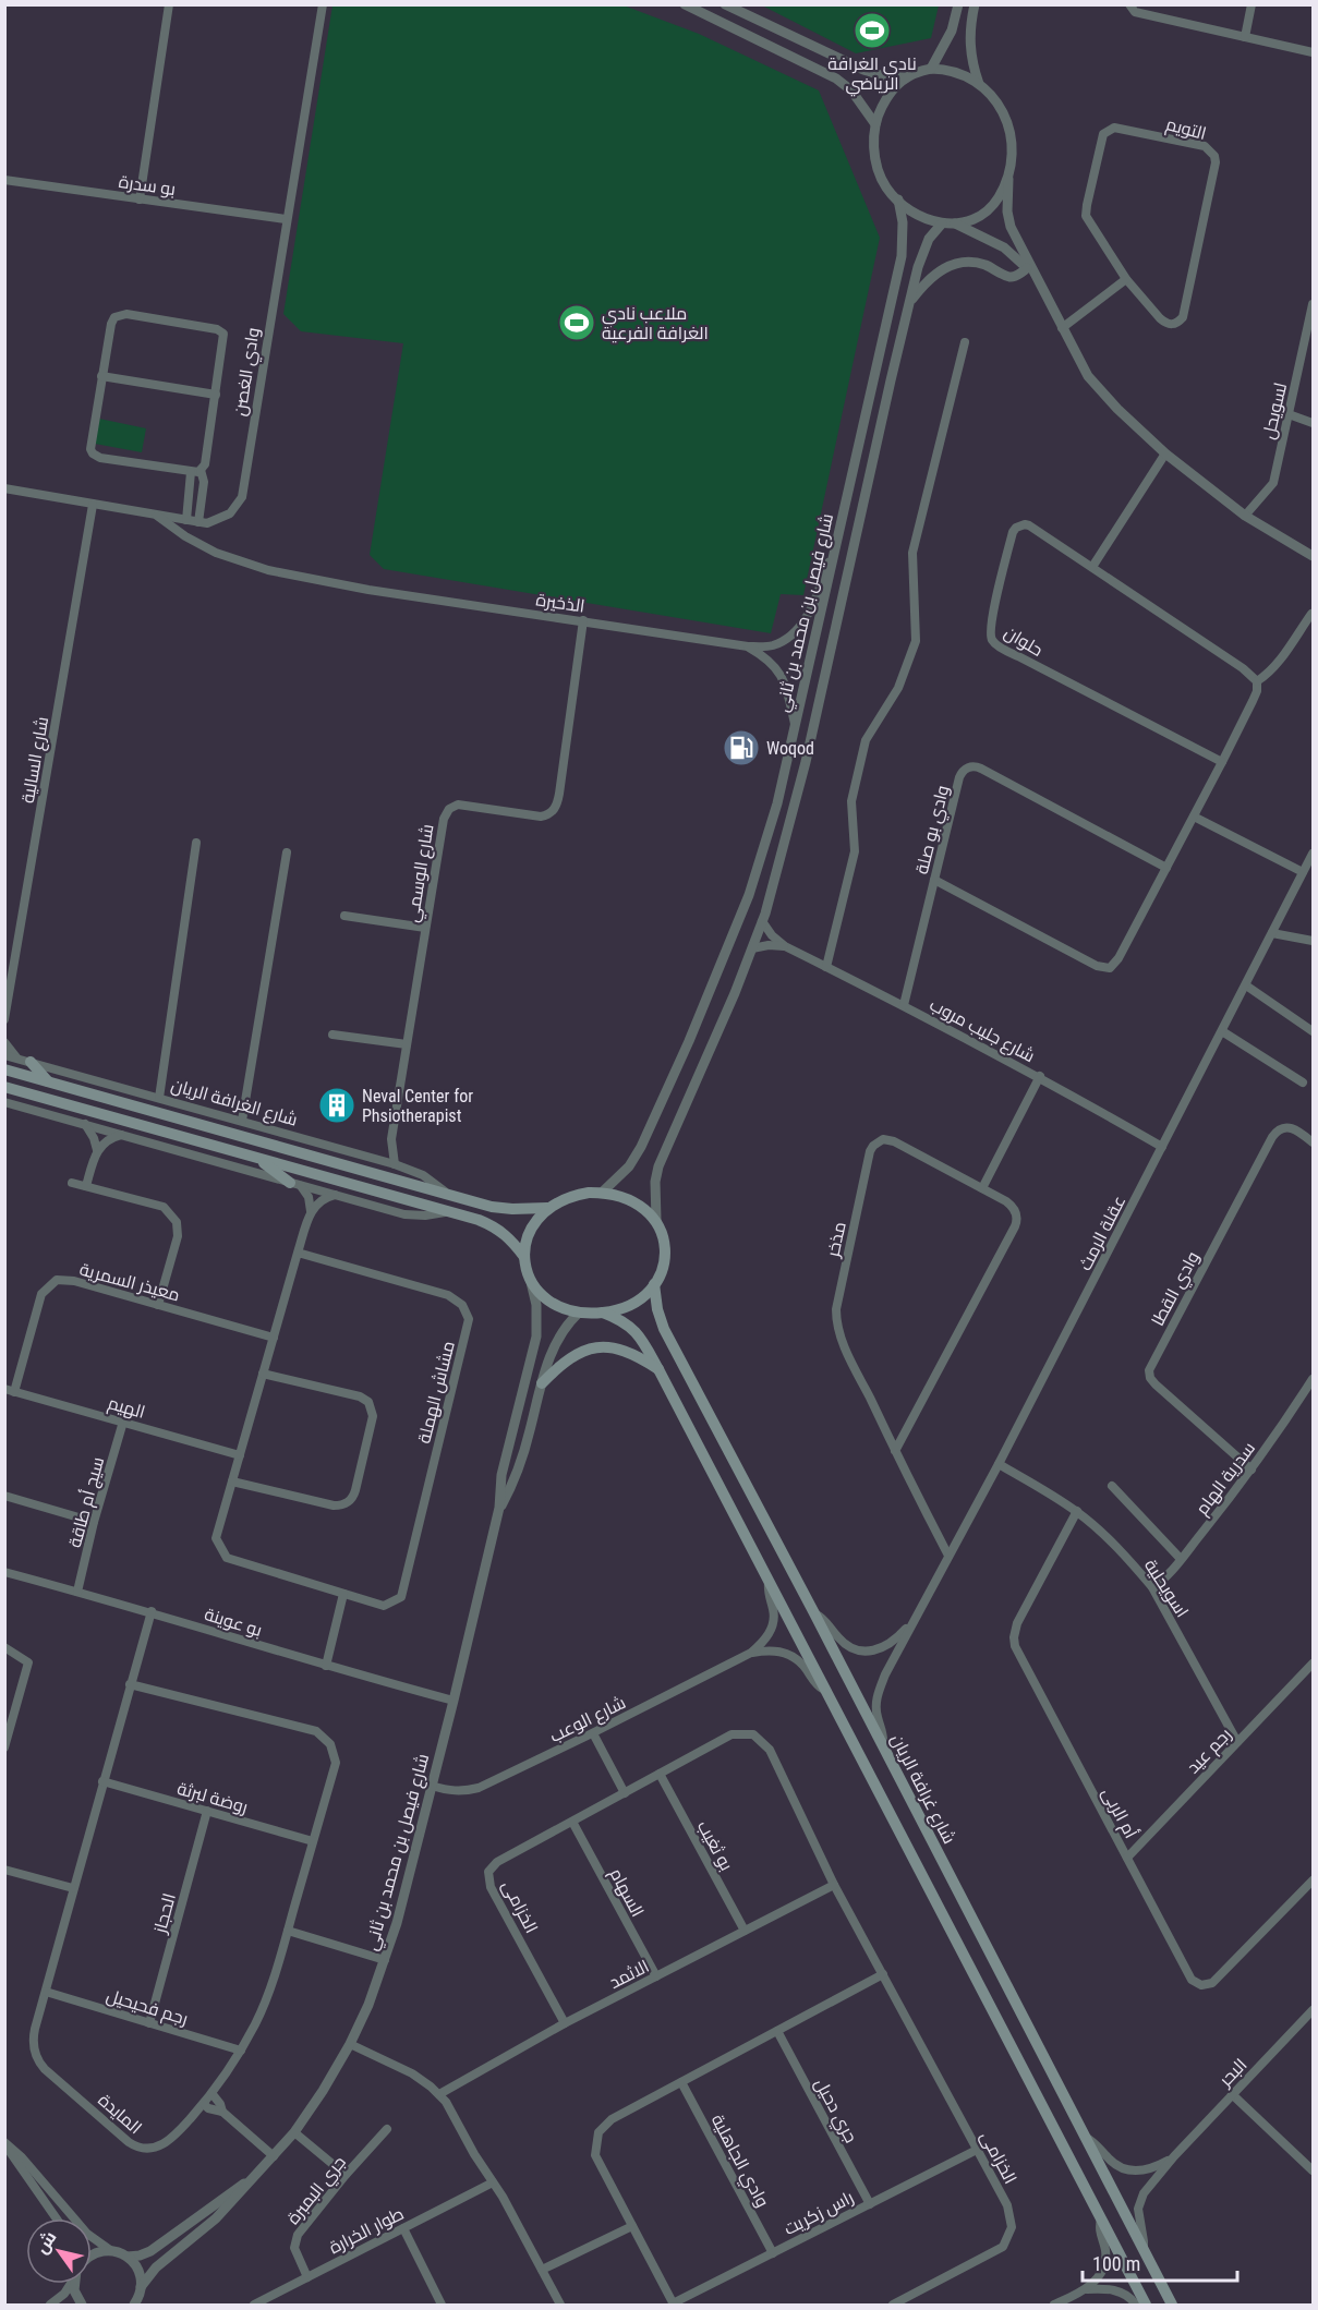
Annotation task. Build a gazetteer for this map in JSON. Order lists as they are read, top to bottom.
{
  "streets": {
    "main road": ["شارع الغرافة الريان", "شارع غرافة الريان"],
    "street": [
      "التويم",
      "بو سدرة",
      "وادي الغصن",
      "لسويحل",
      "الذخيرة",
      "شارع فيصل بن محمد بن ثاني",
      "حلوان",
      "شارع السالية",
      "وادي بو صلة",
      "شارع الوسمي",
      "شارع جليب مروب",
      "عقلة الرمث",
      "مذخر",
      "معيذر السمرية",
      "وادي القطا",
      "مشاش الهملة",
      "الهيم",
      "سدرية الهام",
      "سيج أم طاقة",
      "اسويحلية",
      "بو عوينة",
      "شارع الوعب",
      "رجم عيد",
      "روضة لبرثة",
      "أم الربى",
      "بو ثغيب",
      "السهام",
      "الخزامى",
      "الحجاز",
      "الاثمد",
      "رجم فحيحيل",
      "البحر",
      "جري دحيل",
      "المايدة",
      "وادي الجاهلية",
      "جري البمبرة",
      "راس زكريت",
      "طوار الخرارة"
    ]
  },
  "crossings": [
    ["بو سدرة", "وادي الغصن"],
    ["وادي الغصن", "الذخيرة"],
    ["وادي الغصن", "شارع السالية"],
    ["الذخيرة", "شارع فيصل بن محمد بن ثاني"],
    ["الذخيرة", "شارع الوسمي"],
    ["شارع فيصل بن محمد بن ثاني", "شارع جليب مروب"],
    ["شارع فيصل بن محمد بن ثاني", "شارع الغرافة الريان"],
    ["شارع فيصل بن محمد بن ثاني", "بو عوينة"],
    ["شارع فيصل بن محمد بن ثاني", "شارع الوعب"],
    ["شارع فيصل بن محمد بن ثاني", "شارع غرافة الريان"],
    ["وادي بو صلة", "شارع جليب مروب"],
    ["شارع الوسمي", "شارع الغرافة الريان"],
    ["شارع جليب مروب", "عقلة الرمث"],
    ["شارع الغرافة الريان", "شارع غرافة الريان"],
    ["عقلة الرمث", "مذخر"],
    ["عقلة الرمث", "اسويحلية"],
    ["عقلة الرمث", "شارع غرافة الريان"],
    ["معيذر السمرية", "مشاش الهملة"],
    ["معيذر السمرية", "الهيم"],
    ["وادي القطا", "سدرية الهام"],
    ["مشاش الهملة", "الهيم"],
    ["الهيم", "سيج أم طاقة"],
    ["سدرية الهام", "اسويحلية"],
    ["سيج أم طاقة", "بو عوينة"],
    ["اسويحلية", "رجم عيد"],
    ["اسويحلية", "أم الربى"],
    ["بو عوينة", "المايدة"],
    ["رجم عيد", "أم الربى"],
    ["شارع غرافة الريان", "البحر"],
    ["روضة لبرثة", "الحجاز"],
    ["روضة لبرثة", "المايدة"],
    ["بو ثغيب", "الخزامى"],
    ["بو ثغيب", "الاثمد"],
    ["السهام", "الخزامى"],
    ["السهام", "الاثمد"],
    ["الخزامى", "الاثمد"],
    ["الخزامى", "راس زكريت"],
    ["الحجاز", "رجم فحيحيل"],
    ["رجم فحيحيل", "المايدة"],
    ["جري دحيل", "راس زكريت"],
    ["وادي الجاهلية", "راس زكريت"],
    ["جري البمبرة", "طوار الخرارة"]
  ],
  "places": {
    "sports": ["نادي الغرافة الرياضي", "ملاعب نادي الغرافة الفرعية"],
    "fuel station": ["Woqod"],
    "building": ["Neval Center for Phsiotherapist"]
  },
  "scale_bar": "100 m",
  "north": "top left"
}
